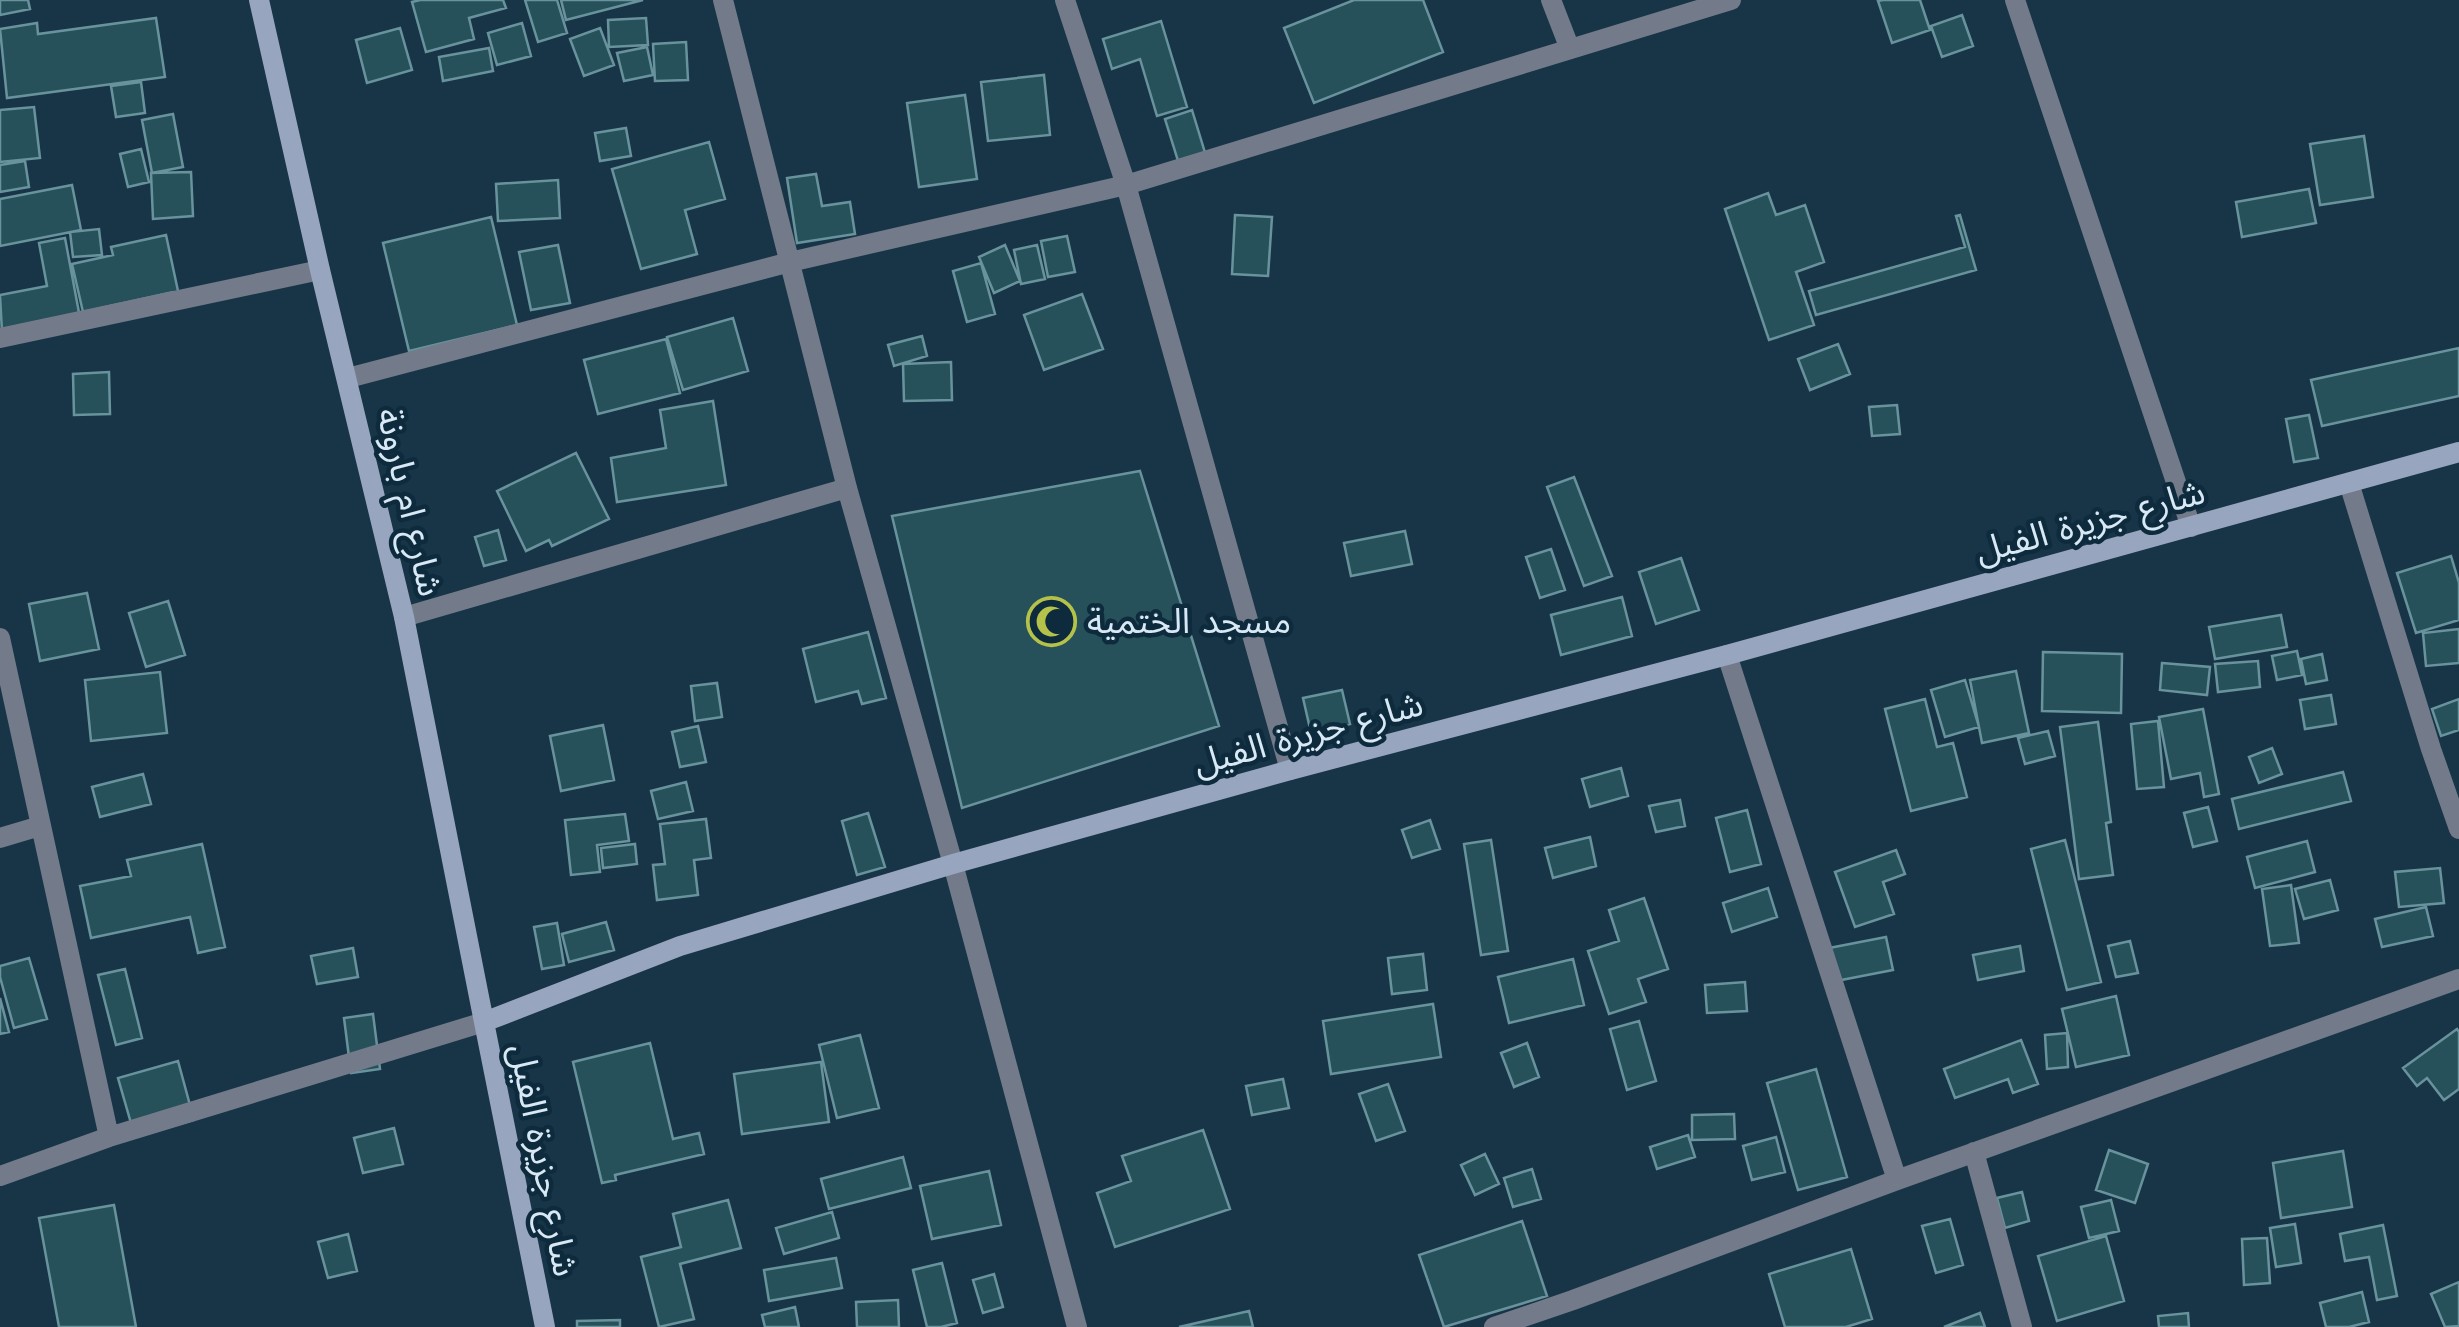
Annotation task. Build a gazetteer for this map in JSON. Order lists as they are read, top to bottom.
{
  "streets": {
    "street": ["شارع ام بارونة", "شارع جزيرة الفيل"]
  },
  "crossings": [
    ["شارع ام بارونة", "شارع جزيرة الفيل"]
  ],
  "places": {
    "mosque": ["مسجد الختمية"]
  }
}
